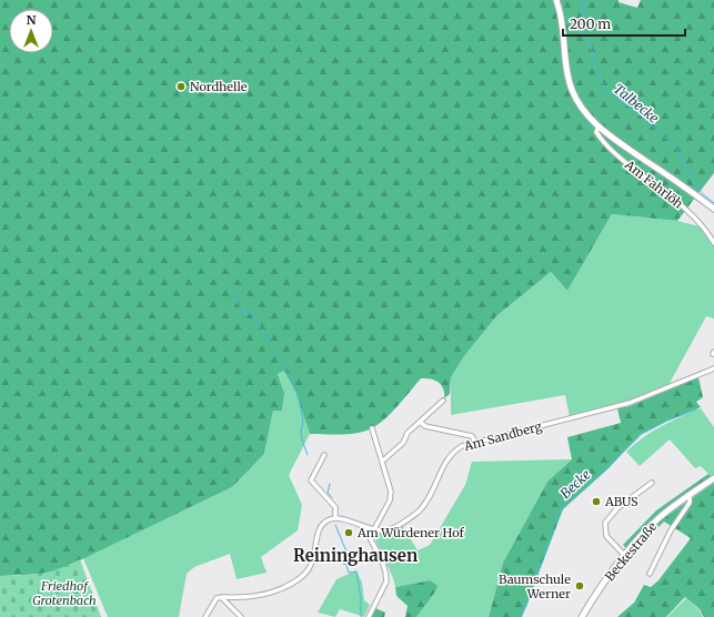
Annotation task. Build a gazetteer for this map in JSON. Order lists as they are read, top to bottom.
{
  "streets": {
    "main road": ["Beckestraße"],
    "street": ["Am Fahrlöh", "Am Sandberg"]
  },
  "districts": ["Reininghausen"],
  "water": ["Talbecke", "Becke"],
  "parks": ["Friedhof Grotenbach"],
  "places": [
    "Nordhelle",
    "ABUS",
    "Am Würdener Hof",
    "Baumschule Werner"
  ],
  "scale_bar": "200 m",
  "north": "top"
}
